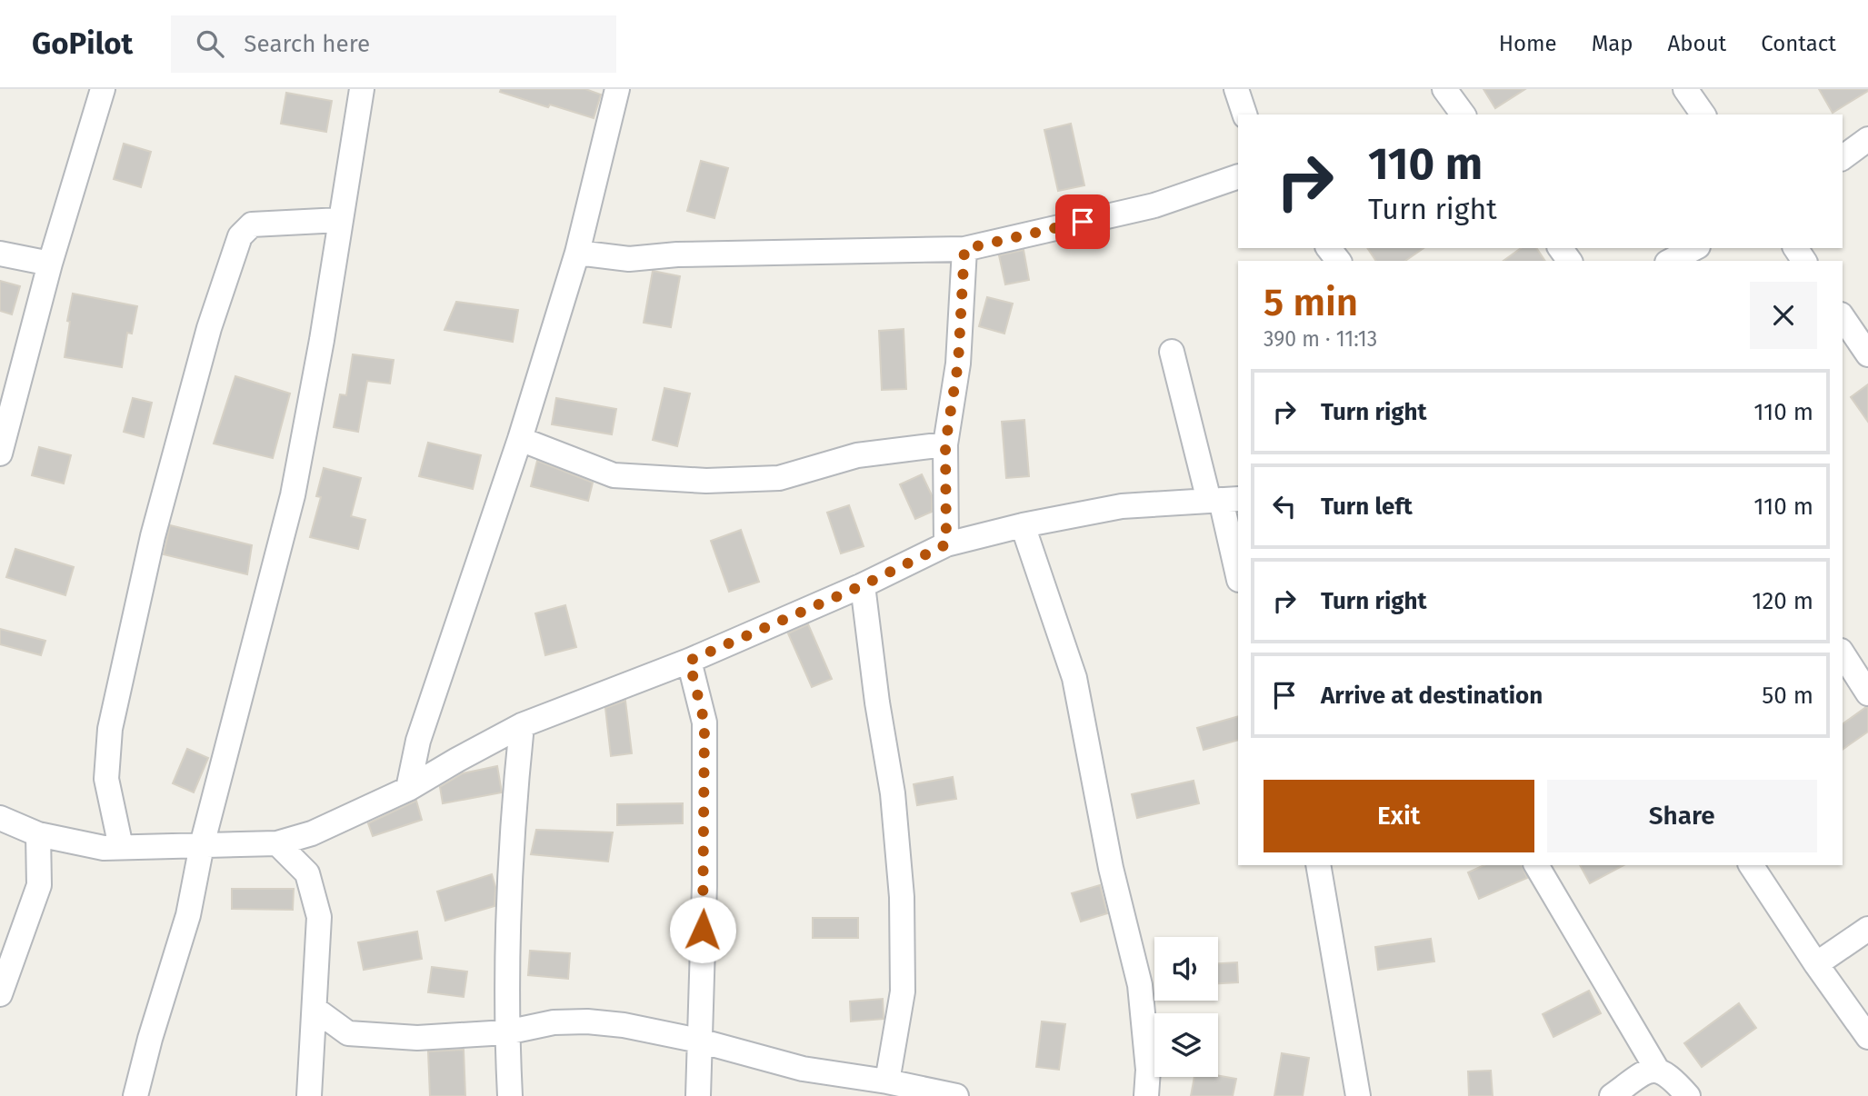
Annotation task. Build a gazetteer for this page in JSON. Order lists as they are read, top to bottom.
{
  "page": {
    "header": "GoPilot",
    "search": "Search here",
    "nav": [
      "Home",
      "Map",
      "About",
      "Contact"
    ],
    "turn": ["110 m", "Turn right"],
    "heading": ["5 min", "390 m · 11:13"],
    "list": [
      {
        "name": "Turn right",
        "value": "110 m"
      },
      {
        "name": "Turn left",
        "value": "110 m"
      },
      {
        "name": "Turn right",
        "value": "120 m"
      },
      {
        "name": "Arrive at destination",
        "value": "50 m"
      }
    ],
    "buttons": ["Exit", "Share"]
  }
}
